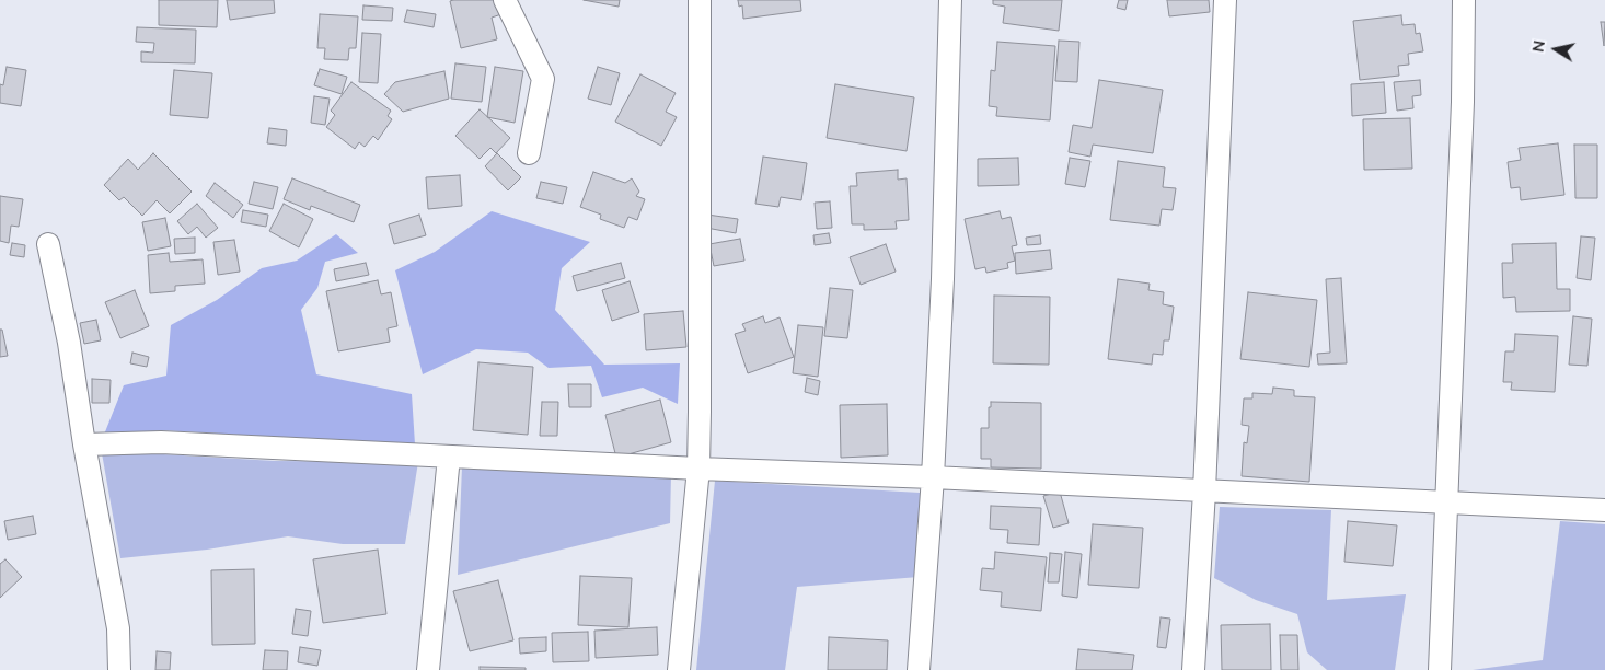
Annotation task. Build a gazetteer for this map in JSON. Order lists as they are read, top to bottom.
{
  "north": "left"
}
